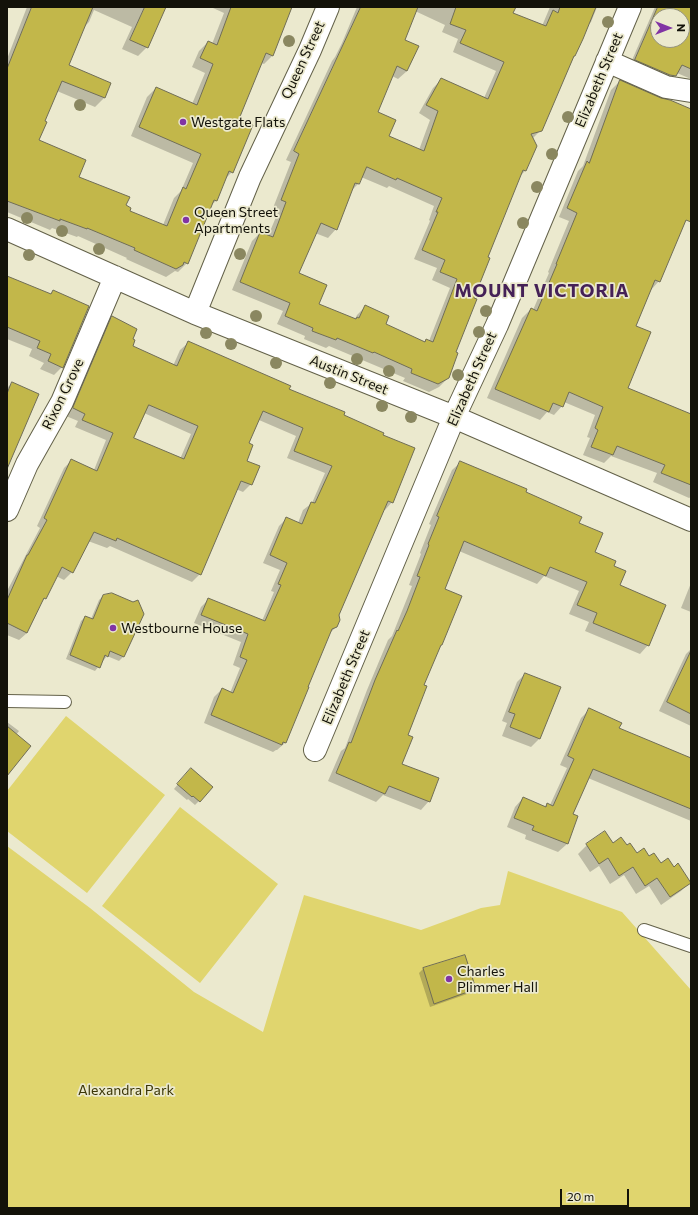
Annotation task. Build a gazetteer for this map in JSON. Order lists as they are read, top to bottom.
{
  "streets": {
    "street": [
      "Queen Street",
      "Elizabeth Street",
      "Austin Street",
      "Rixon Grove"
    ]
  },
  "crossings": [
    ["Queen Street", "Austin Street"],
    ["Elizabeth Street", "Austin Street"],
    ["Austin Street", "Rixon Grove"]
  ],
  "districts": ["MOUNT VICTORIA"],
  "parks": ["Alexandra Park"],
  "places": [
    "Westgate Flats",
    "Queen Street Apartments",
    "Westbourne House",
    "Charles Plimmer Hall"
  ],
  "scale_bar": "20 m",
  "north": "right"
}
